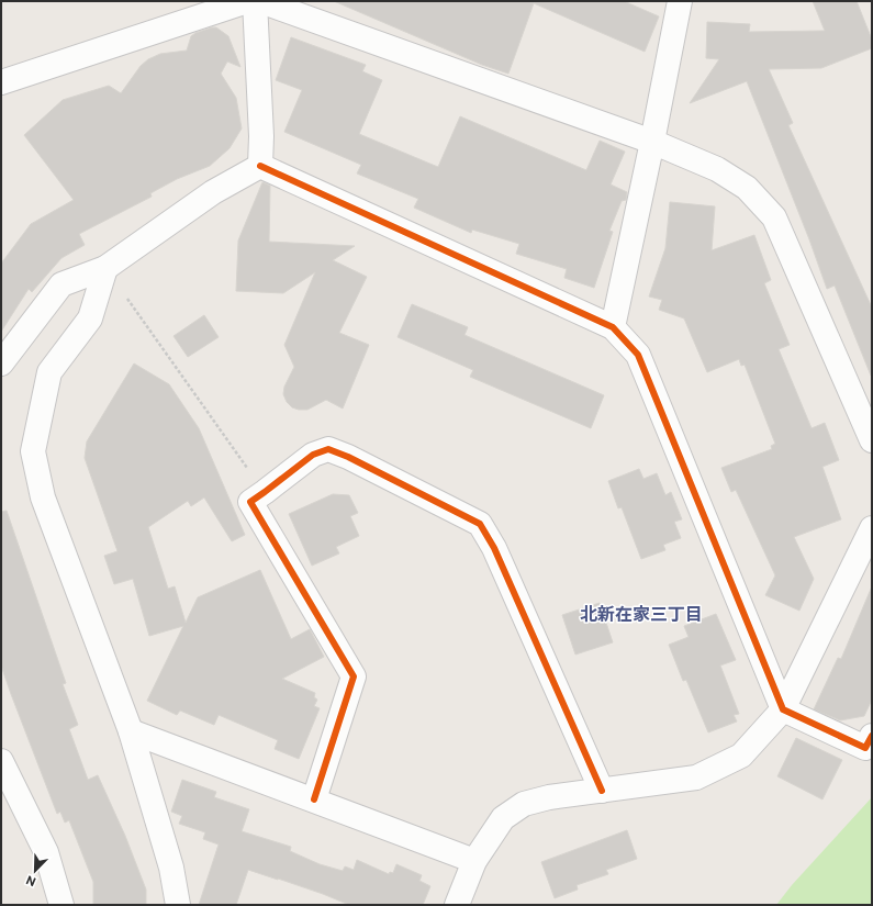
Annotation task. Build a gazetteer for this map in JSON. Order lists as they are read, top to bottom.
{
  "districts": ["北新在家三丁目"],
  "north": "bottom left"
}
